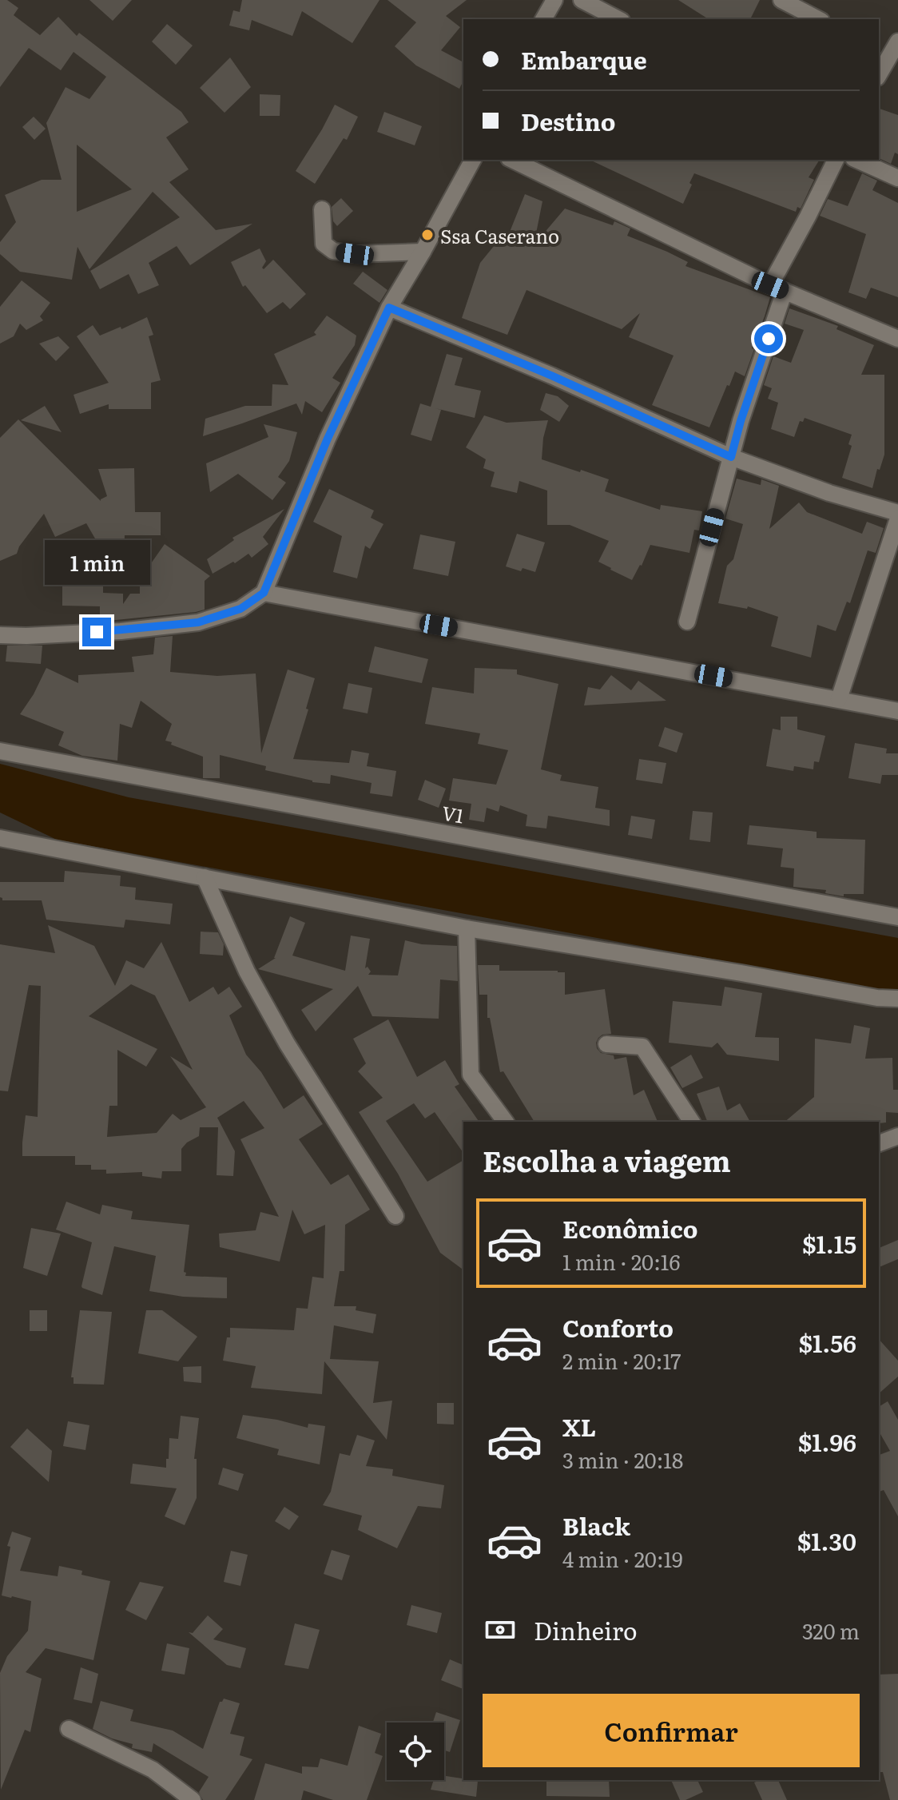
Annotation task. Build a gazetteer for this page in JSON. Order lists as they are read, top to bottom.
{
  "streets": {
    "street": ["V1"]
  },
  "places": ["Ssa Caserano"],
  "page": {
    "banner": ["Embarque", "Destino"],
    "bubble": "1 min",
    "heading": "Escolha a viagem",
    "list": [
      {
        "name": "Econômico",
        "note": "1 min · 20:16",
        "value": "$1.15"
      },
      {
        "name": "Conforto",
        "note": "2 min · 20:17",
        "value": "$1.56"
      },
      {
        "name": "XL",
        "note": "3 min · 20:18",
        "value": "$1.96"
      },
      {
        "name": "Black",
        "note": "4 min · 20:19",
        "value": "$1.30"
      }
    ],
    "pay": ["Dinheiro", "320 m"],
    "buttons": "Confirmar"
  }
}
